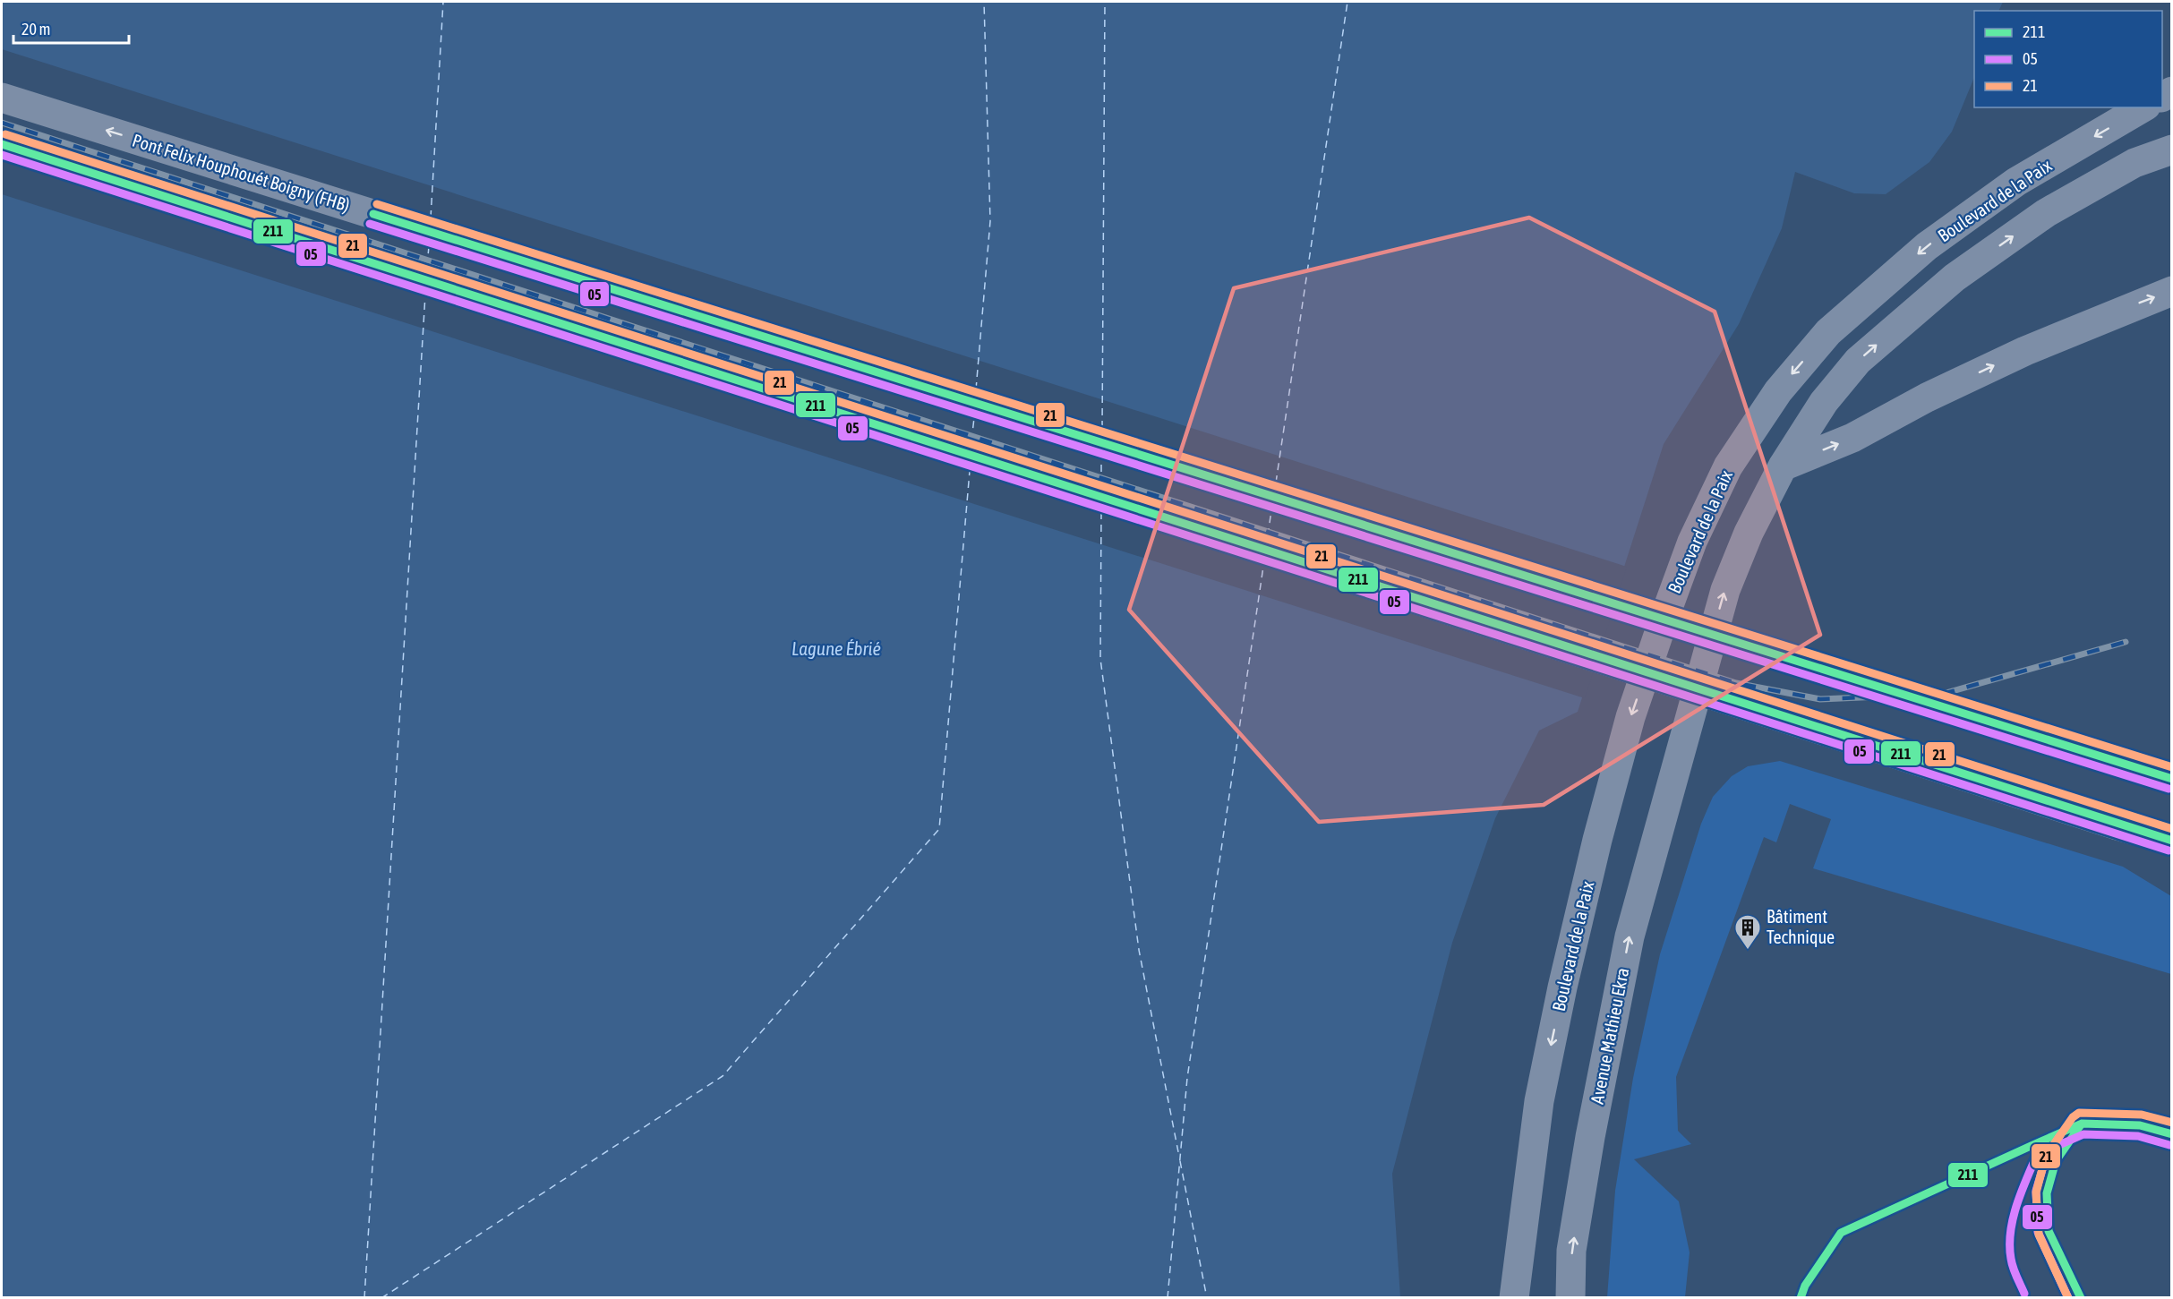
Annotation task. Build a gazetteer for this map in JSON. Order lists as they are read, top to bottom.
{
  "streets": {
    "main road": ["Pont Felix Houphouét Boigny (FHB)", "Boulevard de la Paix", "Avenue Mathieu Ekra"]
  },
  "one_way": ["Avenue Mathieu Ekra"],
  "water": ["Lagune Ébrié"],
  "places": {
    "building": ["Bâtiment Technique"]
  },
  "lines": ["transit line 21", "transit line 211", "transit line 05"],
  "legend": ["211", "05", "21"],
  "scale_bar": "20 m"
}
